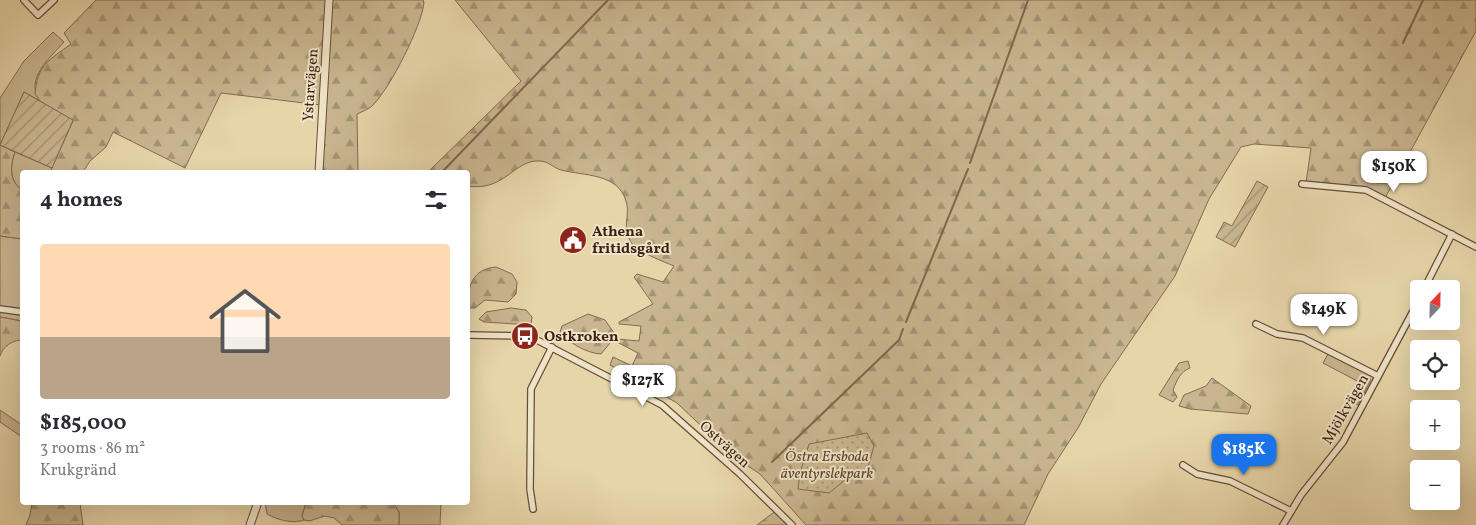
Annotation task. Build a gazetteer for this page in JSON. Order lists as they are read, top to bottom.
{
  "streets": {
    "street": ["Ystarvägen", "Mjölkvägen", "Ostvägen"]
  },
  "parks": ["Östra Ersboda äventyrslekpark"],
  "places": {
    "public building": ["Athena fritidsgård"],
    "bus stop": ["Ostkroken"]
  },
  "north": "top",
  "page": {
    "price": [
      "$150K",
      "$149K",
      "$127K",
      "$185K"
    ],
    "heading": "4 homes",
    "list": [
      {
        "name": "$185,000",
        "note": "3 rooms · 86 m² · Krukgränd"
      }
    ],
    "map_buttons": ["+", "−"]
  }
}
